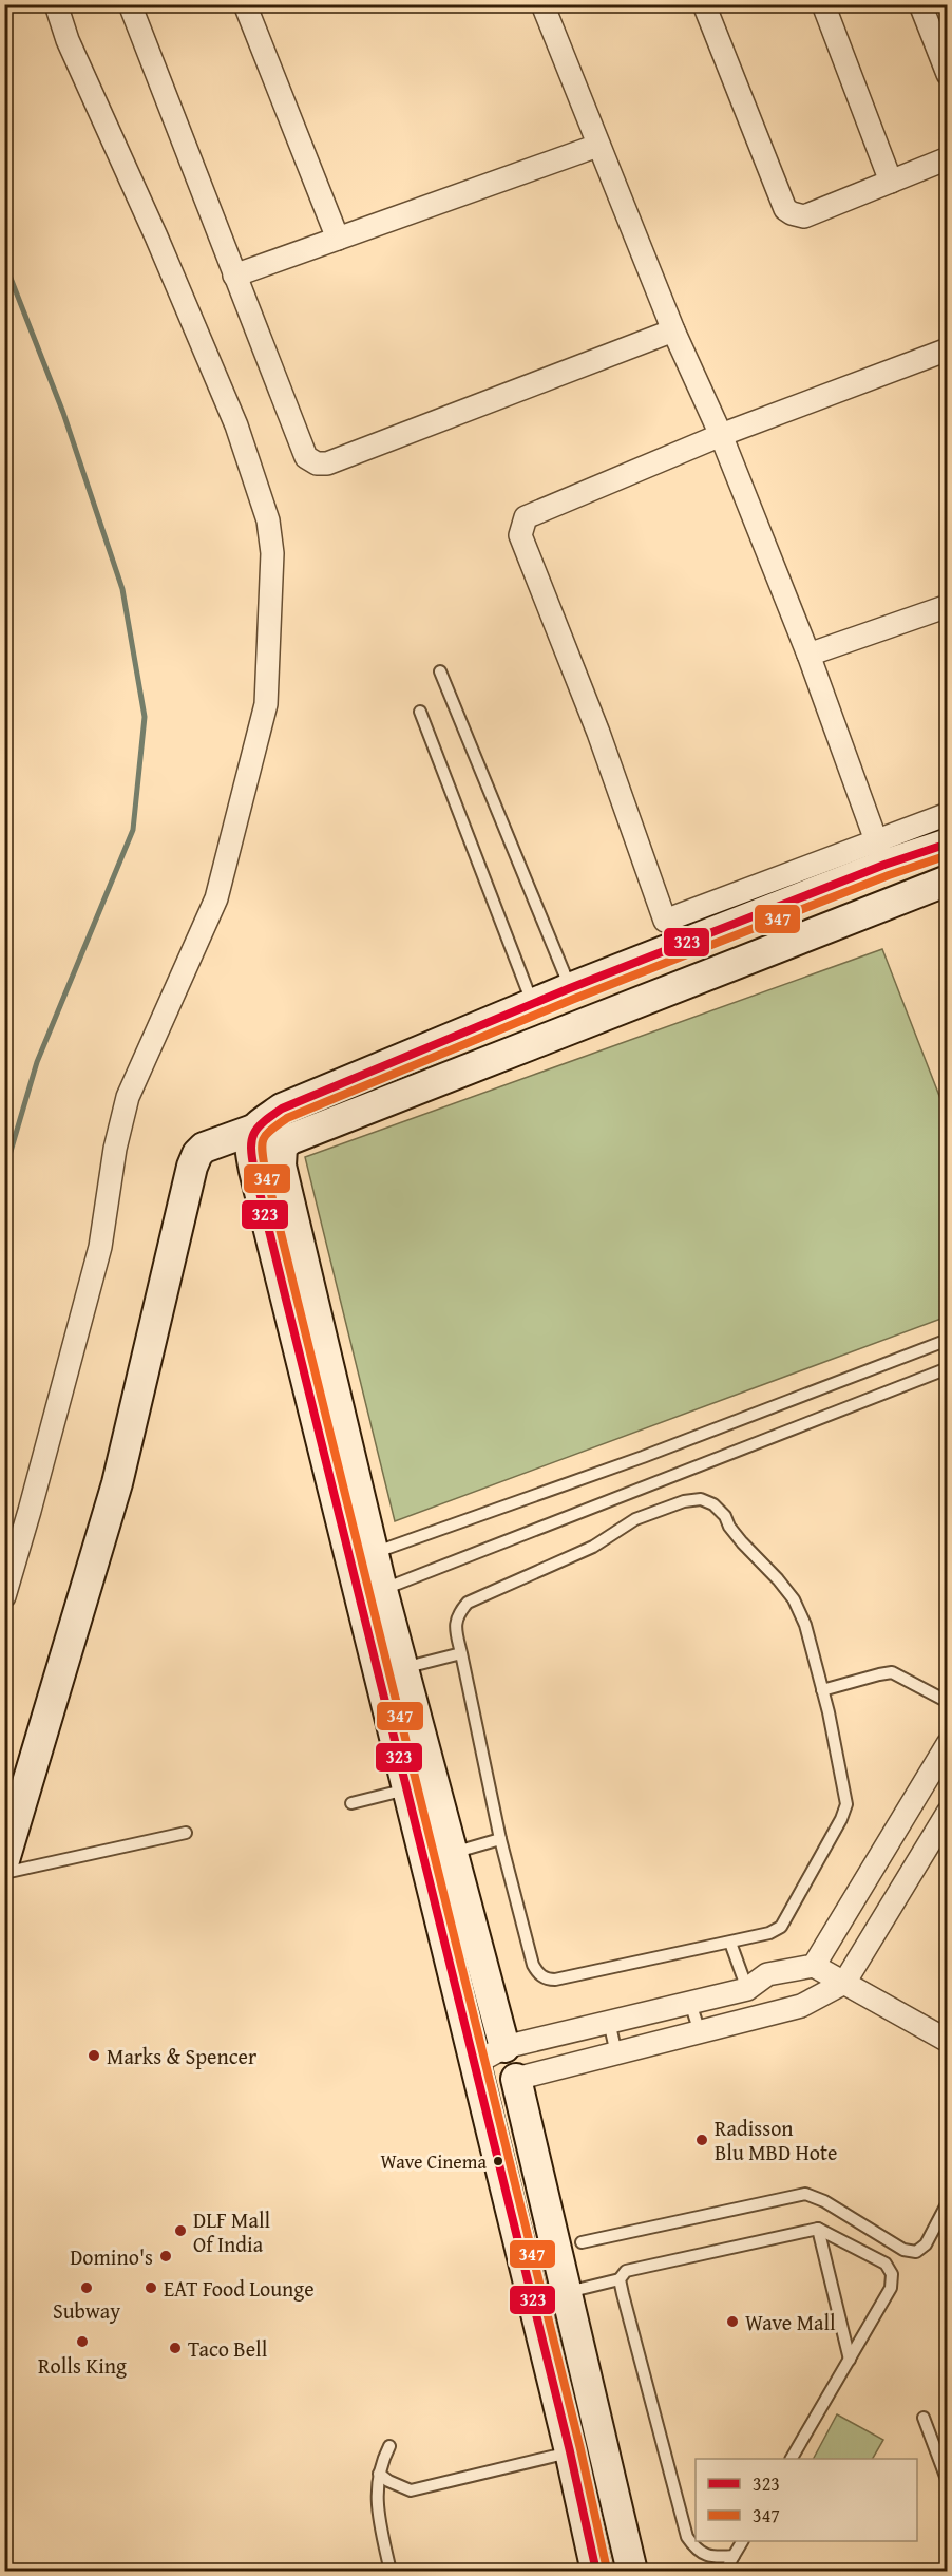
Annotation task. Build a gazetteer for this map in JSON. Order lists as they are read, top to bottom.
{
  "places": [
    "Marks & Spencer",
    "Radisson Blu MBD Hote",
    "Wave Cinema",
    "DLF Mall Of India",
    "Domino's",
    "Subway",
    "EAT Food Lounge",
    "Wave Mall",
    "Rolls King",
    "Taco Bell"
  ],
  "lines": ["transit line 323", "transit line 347"],
  "legend": ["323", "347"]
}
